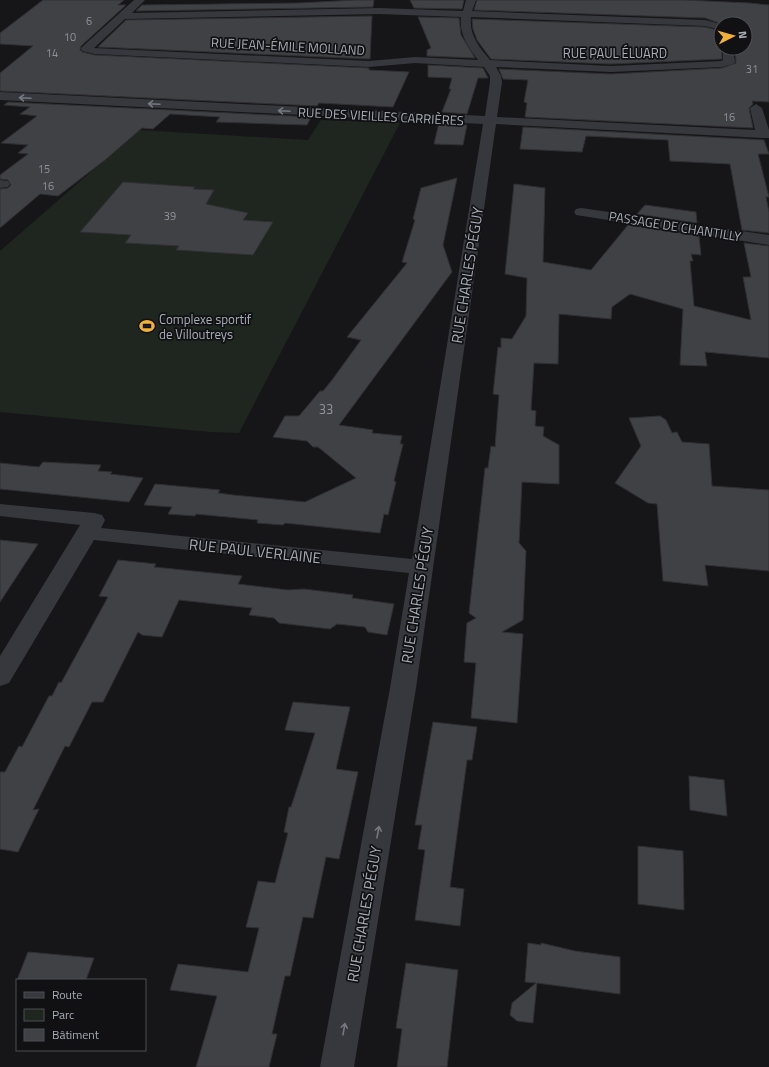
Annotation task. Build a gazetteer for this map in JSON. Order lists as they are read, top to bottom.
{
  "streets": {
    "street": [
      "RUE JEAN-ÉMILE MOLLAND",
      "RUE PAUL ÉLUARD",
      "RUE DES VIEILLES CARRIÈRES",
      "PASSAGE DE CHANTILLY",
      "RUE CHARLES PÉGUY",
      "RUE PAUL VERLAINE"
    ]
  },
  "crossings": [
    ["RUE JEAN-ÉMILE MOLLAND", "RUE PAUL ÉLUARD"],
    ["RUE JEAN-ÉMILE MOLLAND", "RUE CHARLES PÉGUY"],
    ["RUE PAUL ÉLUARD", "RUE CHARLES PÉGUY"],
    ["RUE DES VIEILLES CARRIÈRES", "RUE CHARLES PÉGUY"],
    ["RUE CHARLES PÉGUY", "RUE PAUL VERLAINE"]
  ],
  "one_way": ["RUE CHARLES PÉGUY"],
  "places": {
    "sports": ["Complexe sportif de Villoutreys"]
  },
  "house_numbers": [
    "6",
    "10",
    "14",
    "31",
    "16",
    "15",
    "16",
    "39",
    "33"
  ],
  "legend": ["Route", "Parc", "Bâtiment"],
  "north": "right"
}
